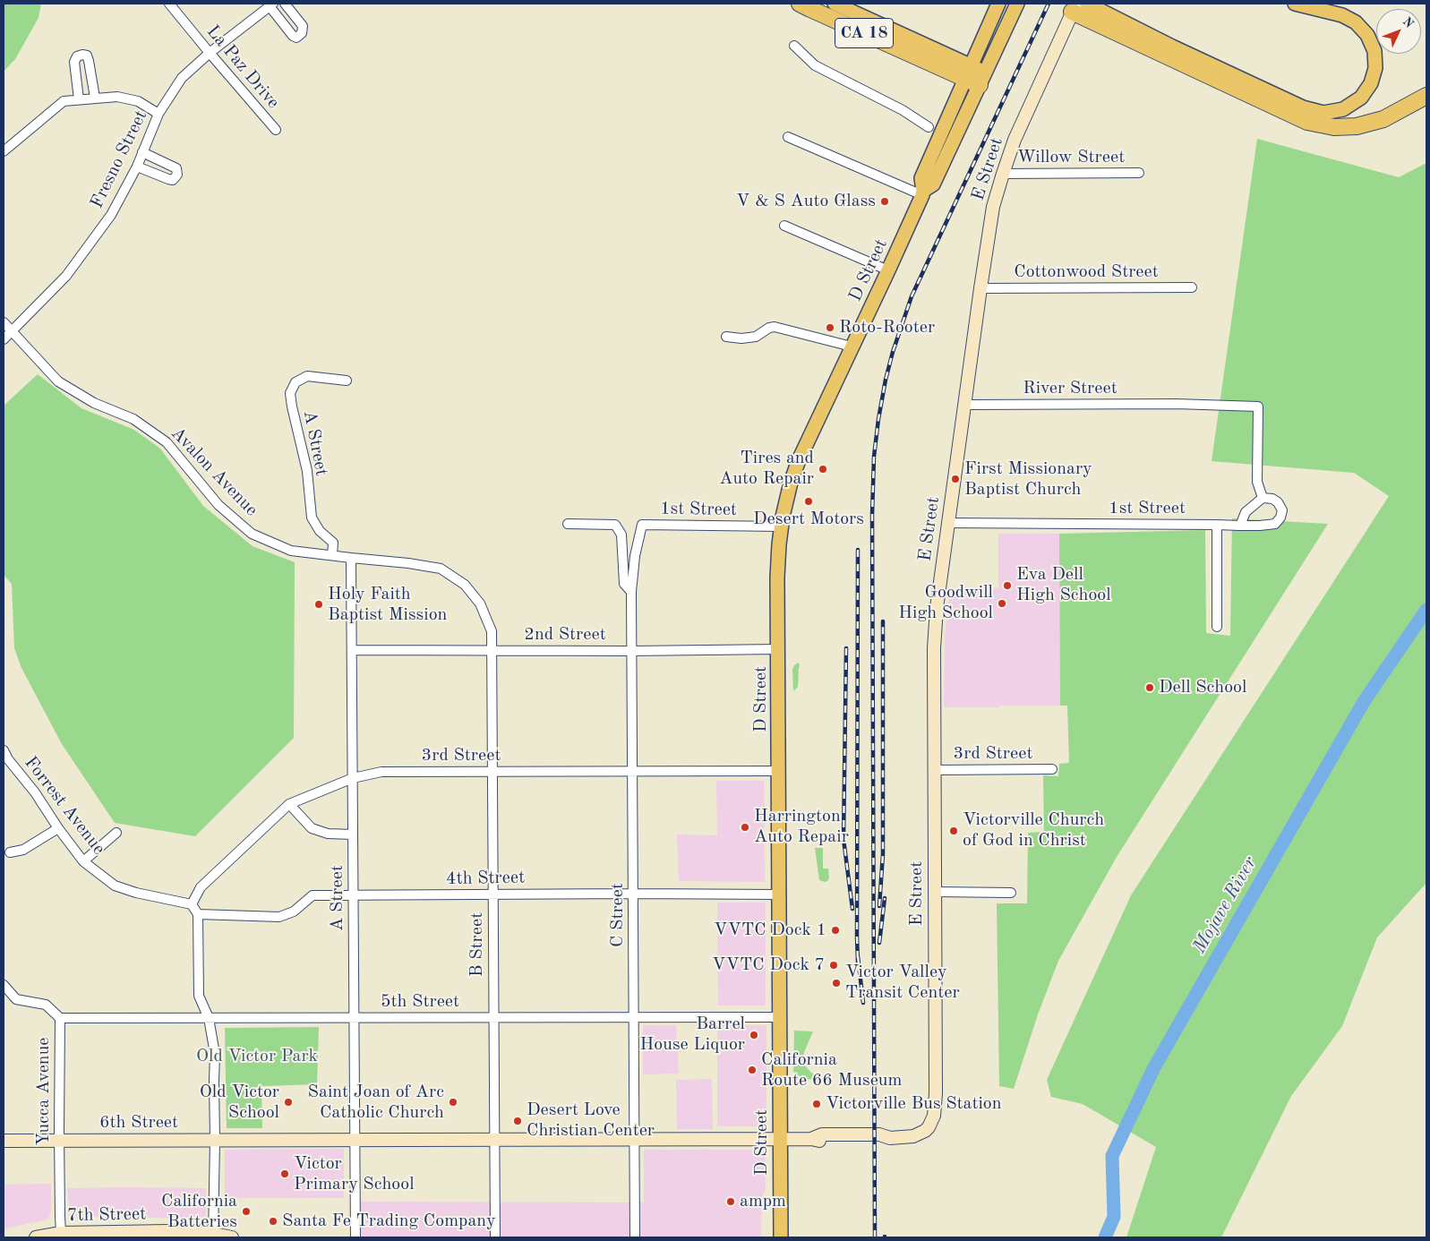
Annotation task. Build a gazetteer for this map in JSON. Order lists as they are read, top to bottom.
{
  "streets": {
    "highway": ["CA 18"],
    "main road": ["D Street"],
    "street": [
      "La Paz Drive",
      "Willow Street",
      "Fresno Street",
      "E Street",
      "Cottonwood Street",
      "River Street",
      "A Street",
      "Avalon Avenue",
      "1st Street",
      "2nd Street",
      "3rd Street",
      "Forrest Avenue",
      "4th Street",
      "C Street",
      "B Street",
      "5th Street",
      "Yucca Avenue",
      "6th Street",
      "7th Street"
    ]
  },
  "crossings": [
    ["CA 18", "D Street"],
    ["La Paz Drive", "Fresno Street"],
    ["Willow Street", "E Street"],
    ["Fresno Street", "Avalon Avenue"],
    ["E Street", "Cottonwood Street"],
    ["E Street", "River Street"],
    ["E Street", "1st Street"],
    ["E Street", "3rd Street"],
    ["E Street", "6th Street"],
    ["D Street", "1st Street"],
    ["D Street", "2nd Street"],
    ["D Street", "3rd Street"],
    ["D Street", "4th Street"],
    ["D Street", "5th Street"],
    ["D Street", "6th Street"],
    ["River Street", "1st Street"],
    ["A Street", "Avalon Avenue"],
    ["A Street", "2nd Street"],
    ["A Street", "3rd Street"],
    ["A Street", "4th Street"],
    ["A Street", "5th Street"],
    ["A Street", "6th Street"],
    ["Avalon Avenue", "2nd Street"],
    ["Avalon Avenue", "B Street"],
    ["1st Street", "C Street"],
    ["2nd Street", "C Street"],
    ["2nd Street", "B Street"],
    ["3rd Street", "Forrest Avenue"],
    ["3rd Street", "C Street"],
    ["3rd Street", "B Street"],
    ["4th Street", "C Street"],
    ["4th Street", "B Street"],
    ["C Street", "5th Street"],
    ["C Street", "6th Street"],
    ["B Street", "5th Street"],
    ["B Street", "6th Street"],
    ["5th Street", "Yucca Avenue"],
    ["Yucca Avenue", "6th Street"],
    ["Yucca Avenue", "7th Street"]
  ],
  "water": ["Mojave River"],
  "parks": ["Old Victor Park"],
  "places": [
    "V & S Auto Glass",
    "Roto-Rooter",
    "Tires and Auto Repair",
    "First Missionary Baptist Church",
    "Desert Motors",
    "Eva Dell High School",
    "Goodwill High School",
    "Holy Faith Baptist Mission",
    "Dell School",
    "Harrington Auto Repair",
    "Victorville Church of God in Christ",
    "VVTC Dock 1",
    "VVTC Dock 7",
    "Victor Valley Transit Center",
    "Barrel House Liquor",
    "California Route 66 Museum",
    "Old Victor School",
    "Saint Joan of Arc Catholic Church",
    "Victorville Bus Station",
    "Desert Love Christian Center",
    "Victor Primary School",
    "ampm",
    "California Batteries",
    "Santa Fe Trading Company"
  ],
  "north": "top right"
}
